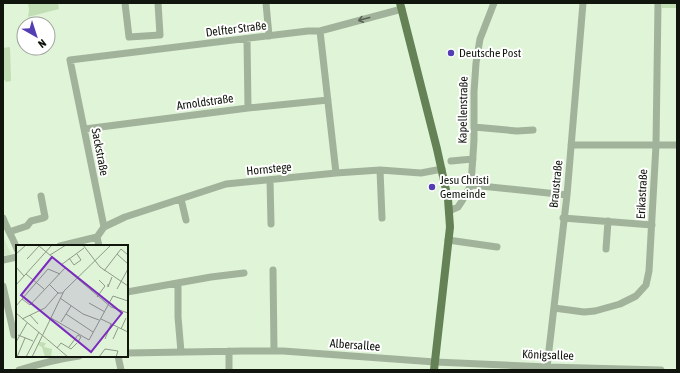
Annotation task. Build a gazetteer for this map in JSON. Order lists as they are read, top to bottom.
{
  "streets": {
    "street": [
      "Delfter Straße",
      "Arnoldstraße",
      "Kapellenstraße",
      "Sackstraße",
      "Hornstege",
      "Braustraße",
      "Erikastraße",
      "Albersallee",
      "Königsallee"
    ]
  },
  "crossings": [
    ["Delfter Straße", "Sackstraße"],
    ["Arnoldstraße", "Sackstraße"],
    ["Sackstraße", "Hornstege"],
    ["Braustraße", "Erikastraße"],
    ["Braustraße", "Königsallee"],
    ["Albersallee", "Königsallee"]
  ],
  "places": ["Deutsche Post", "Jesu Christi Gemeinde"],
  "north": "bottom right"
}
